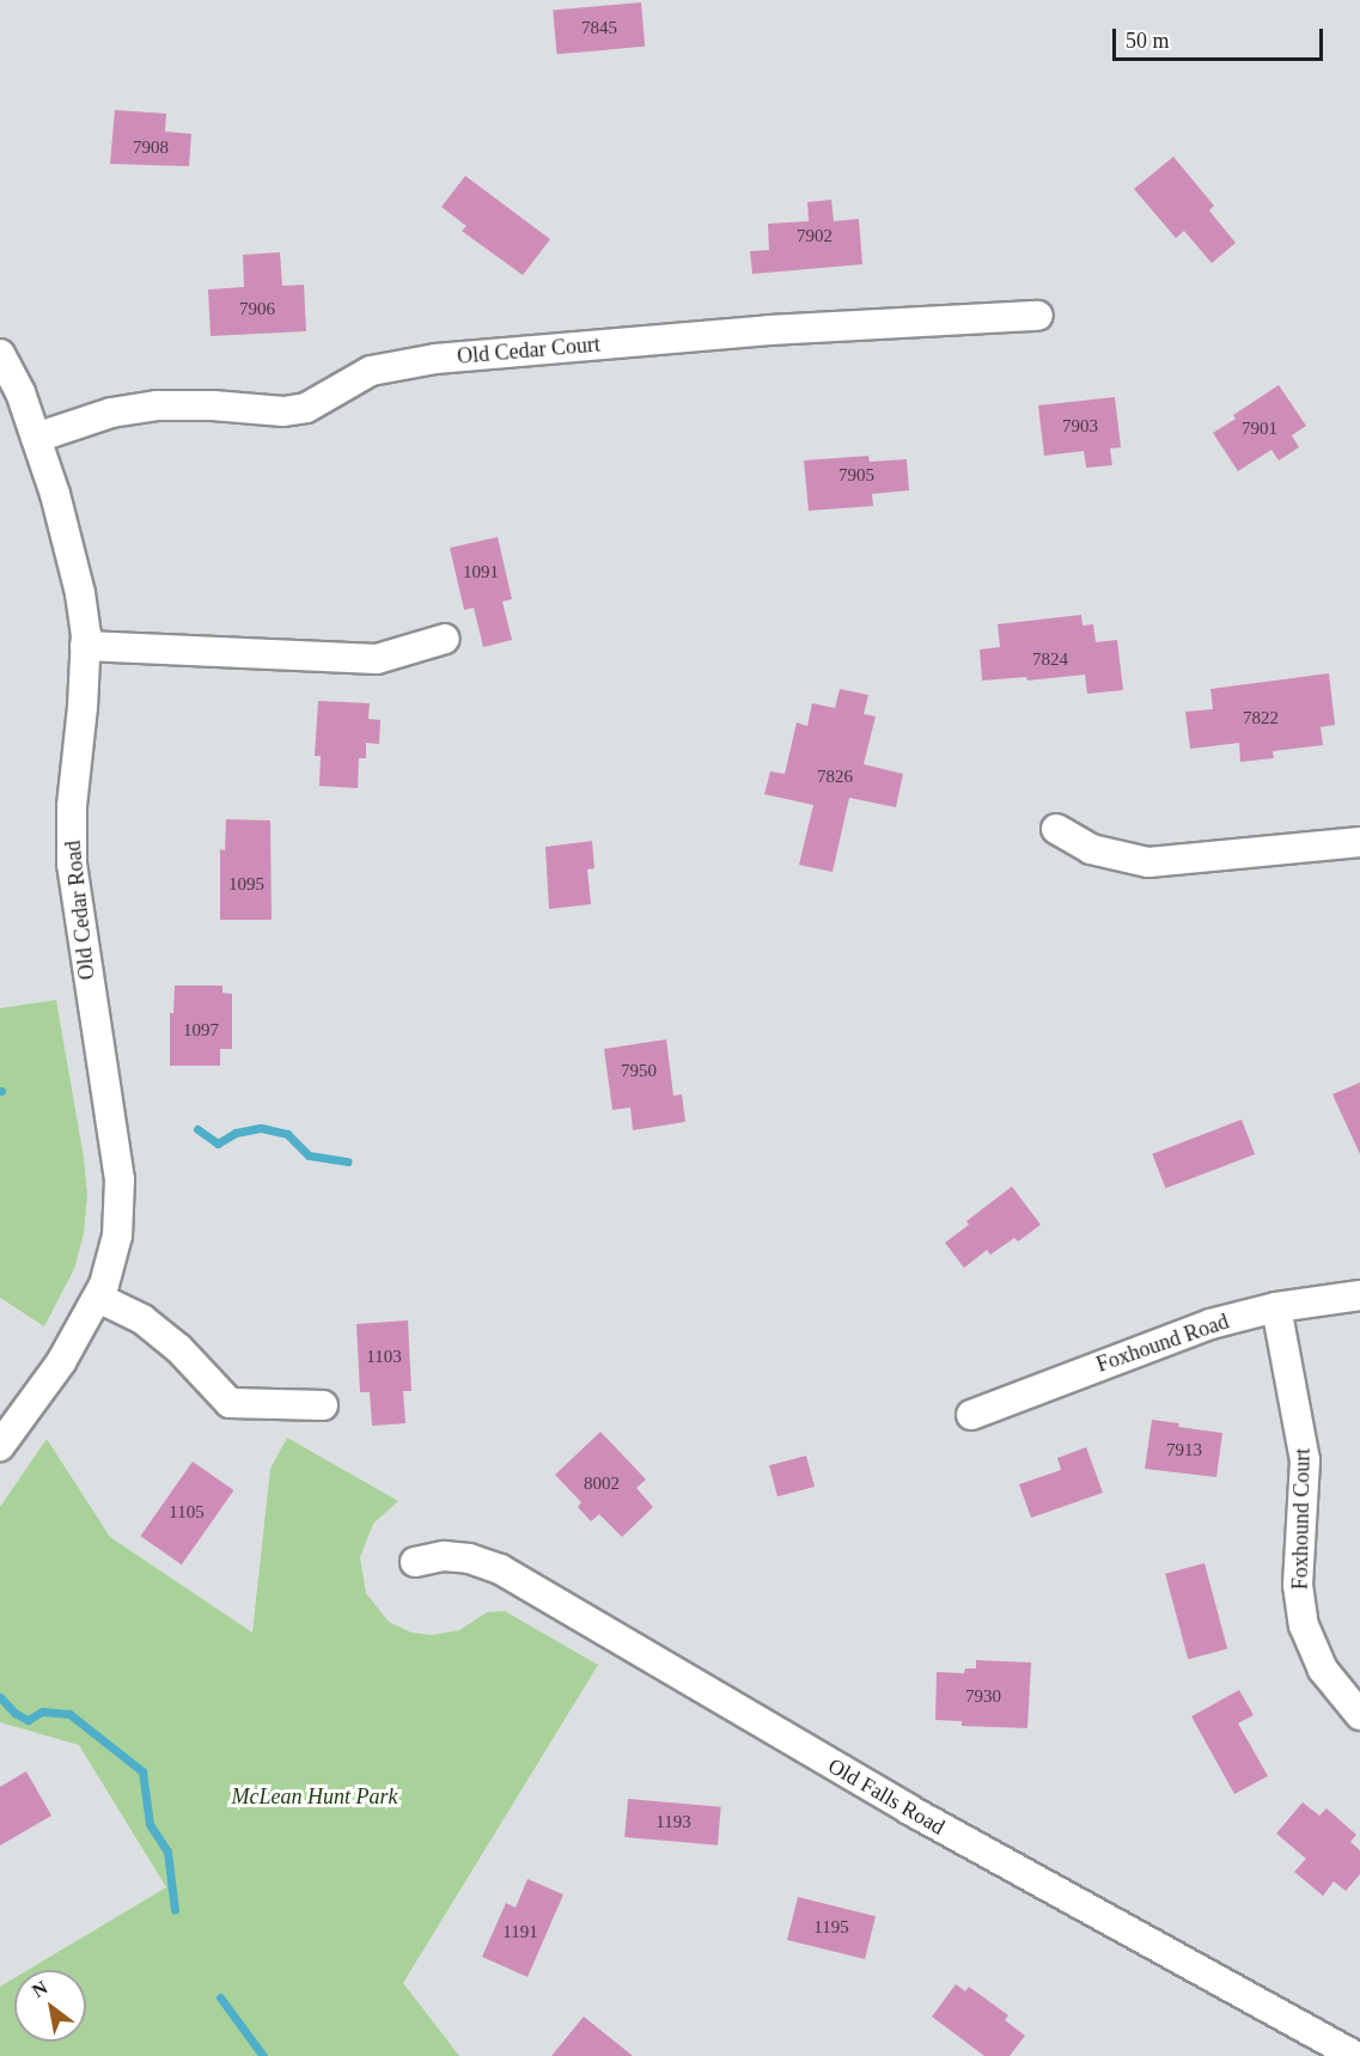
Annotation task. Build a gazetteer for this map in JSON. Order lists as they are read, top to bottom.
{
  "streets": {
    "street": [
      "Old Cedar Court",
      "Old Cedar Road",
      "Foxhound Road",
      "Foxhound Court",
      "Old Falls Road"
    ]
  },
  "crossings": [
    ["Old Cedar Court", "Old Cedar Road"],
    ["Foxhound Road", "Foxhound Court"]
  ],
  "parks": ["McLean Hunt Park"],
  "house_numbers": [
    "7845",
    "7908",
    "7902",
    "7906",
    "7903",
    "7901",
    "7905",
    "1091",
    "7824",
    "7822",
    "7826",
    "1095",
    "1097",
    "7950",
    "1103",
    "7913",
    "8002",
    "1105",
    "7930",
    "1193",
    "1195",
    "1191"
  ],
  "scale_bar": "50 m",
  "north": "top left"
}
